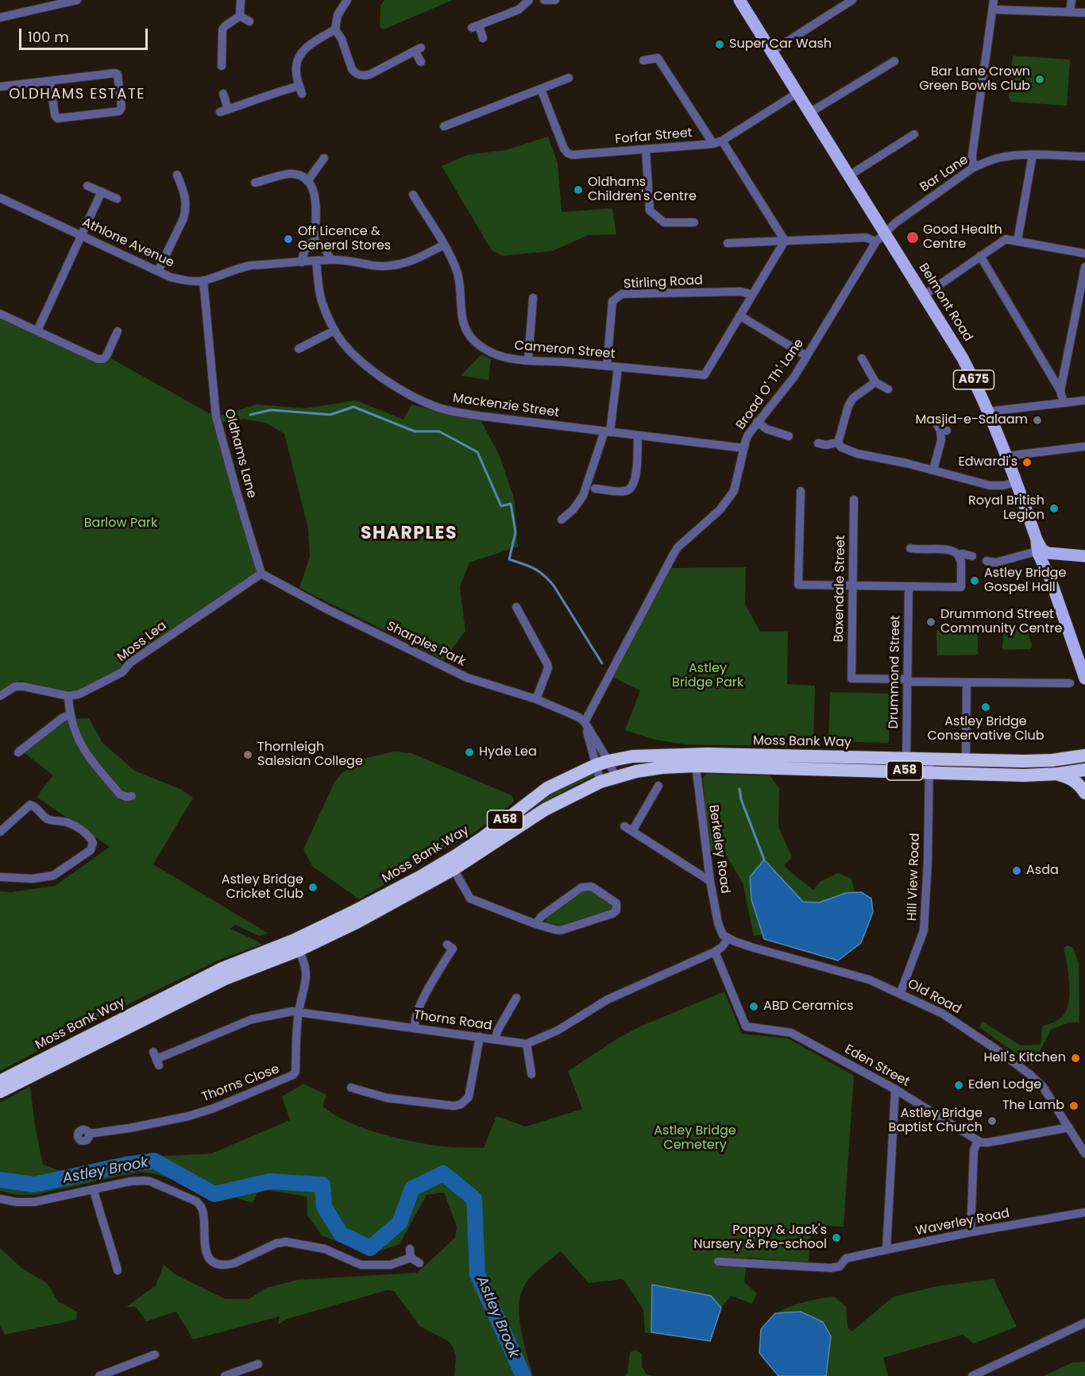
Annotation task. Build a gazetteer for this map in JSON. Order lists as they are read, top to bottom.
{
  "streets": {
    "highway": ["Moss Bank Way", "A58"],
    "main road": ["Belmont Road", "A675"],
    "street": [
      "Forfar Street",
      "Bar Lane",
      "Athlone Avenue",
      "Stirling Road",
      "Cameron Street",
      "Broad O' Th' Lane",
      "Mackenzie Street",
      "Oldhams Lane",
      "Baxendale Street",
      "Moss Lea",
      "Sharples Park",
      "Drummond Street",
      "Berkeley Road",
      "Hill View Road",
      "Old Road",
      "Thorns Road",
      "Eden Street",
      "Thorns Close",
      "Waverley Road"
    ]
  },
  "crossings": [
    ["Forfar Street", "Belmont Road"],
    ["Bar Lane", "Belmont Road"],
    ["Bar Lane", "Broad O' Th' Lane"],
    ["Athlone Avenue", "Cameron Street"],
    ["Athlone Avenue", "Mackenzie Street"],
    ["Athlone Avenue", "Oldhams Lane"],
    ["Stirling Road", "Cameron Street"],
    ["Belmont Road", "Broad O' Th' Lane"],
    ["Broad O' Th' Lane", "Mackenzie Street"],
    ["Broad O' Th' Lane", "Sharples Park"],
    ["Oldhams Lane", "Moss Lea"],
    ["Oldhams Lane", "Sharples Park"],
    ["Baxendale Street", "Drummond Street"],
    ["Moss Lea", "Sharples Park"],
    ["Drummond Street", "Moss Bank Way"],
    ["Moss Bank Way", "Berkeley Road"],
    ["Moss Bank Way", "Hill View Road"],
    ["Moss Bank Way", "Thorns Close"],
    ["Berkeley Road", "Old Road"],
    ["Hill View Road", "Old Road"],
    ["Thorns Road", "Thorns Close"]
  ],
  "districts": ["OLDHAMS ESTATE", "SHARPLES"],
  "water": ["Astley Brook"],
  "parks": ["Barlow Park", "Astley Bridge Park", "Astley Bridge Cemetery"],
  "places": [
    "Super Car Wash",
    "Bar Lane Crown Green Bowls Club",
    "Oldhams Children's Centre",
    "Good Health Centre",
    "Off Licence & General Stores",
    "Masjid-e-Salaam",
    "Edwardi's",
    "Royal British Legion",
    "Astley Bridge Gospel Hall",
    "Drummond Street Community Centre",
    "Astley Bridge Conservative Club",
    "Hyde Lea",
    "Thornleigh Salesian College",
    "Asda",
    "Astley Bridge Cricket Club",
    "ABD Ceramics",
    "Hell's Kitchen",
    "Eden Lodge",
    "The Lamb",
    "Astley Bridge Baptist Church",
    "Poppy & Jack's Nursery & Pre-school"
  ],
  "scale_bar": "100 m"
}
